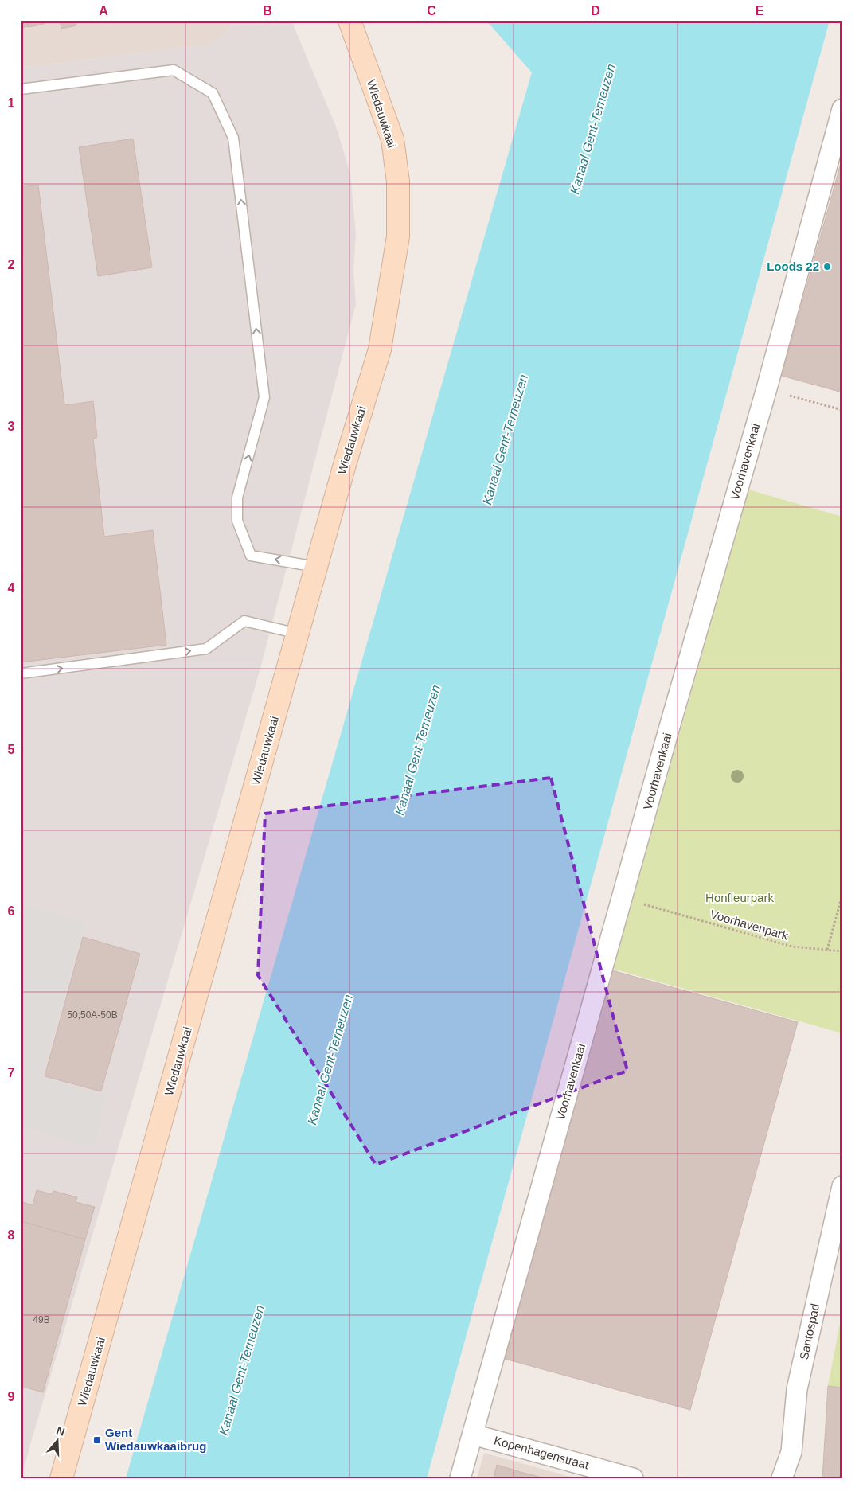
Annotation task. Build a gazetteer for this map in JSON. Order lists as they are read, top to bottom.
{
  "streets": {
    "main road": ["Wiedauwkaai"],
    "street": ["Voorhavenkaai", "Santospad", "Kopenhagenstraat"],
    "path": ["Voorhavenpark"]
  },
  "crossings": [
    ["Voorhavenkaai", "Voorhavenpark"],
    ["Voorhavenkaai", "Kopenhagenstraat"]
  ],
  "water": ["Kanaal Gent-Terneuzen"],
  "parks": ["Honfleurpark"],
  "places": {
    "other": ["Loods 22"],
    "transit": ["Gent Wiedauwkaaibrug"]
  },
  "house_numbers": ["50;50A-50B", "49B"],
  "north": "top",
  "grid": {
    "columns": [
      "A",
      "B",
      "C",
      "D",
      "E"
    ],
    "rows": [
      "1",
      "2",
      "3",
      "4",
      "5",
      "6",
      "7",
      "8",
      "9"
    ]
  }
}
